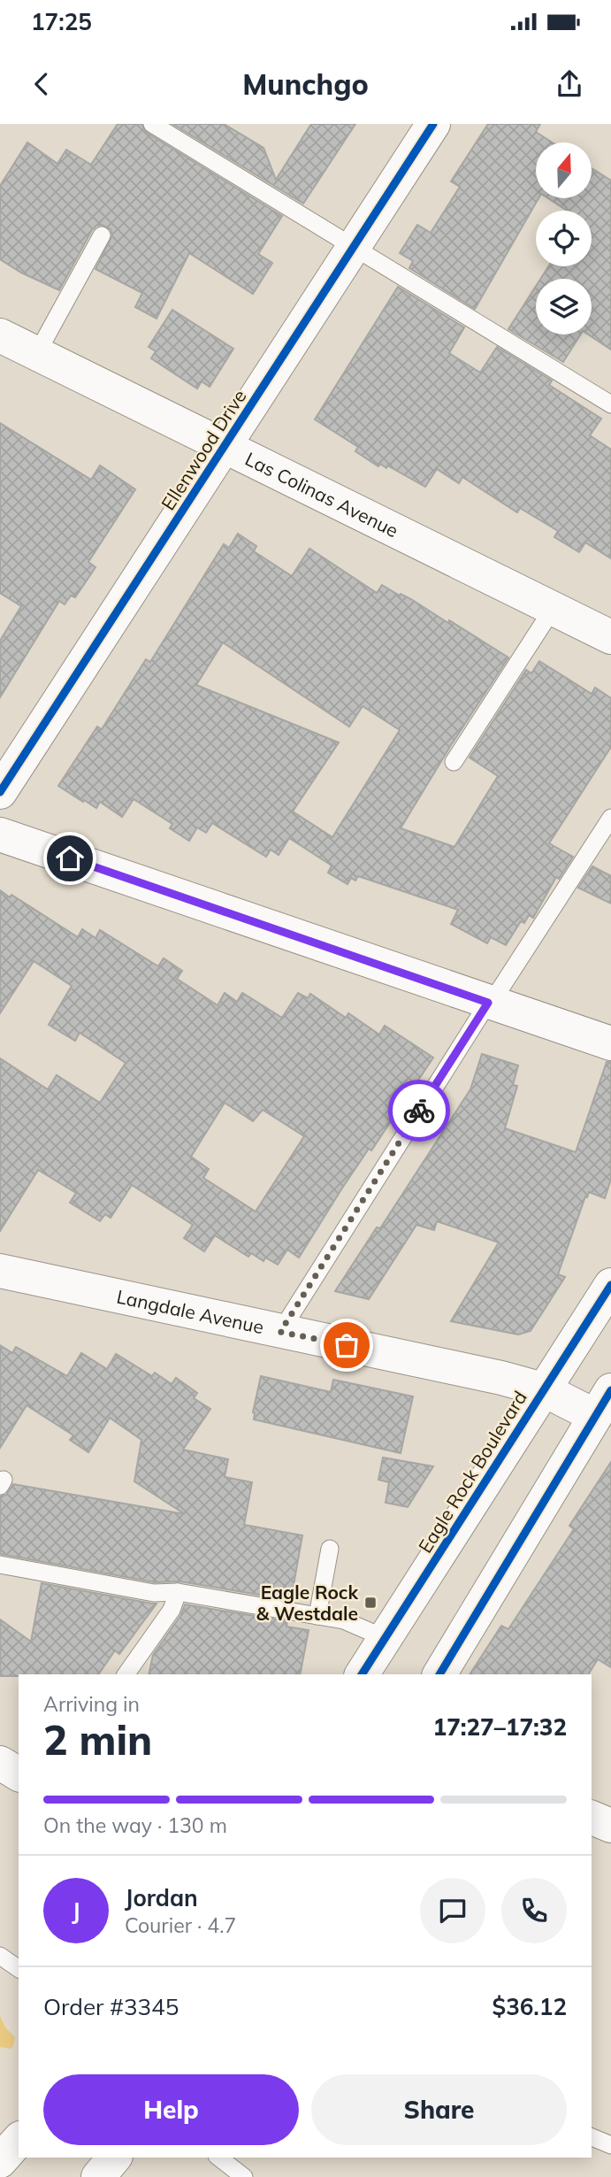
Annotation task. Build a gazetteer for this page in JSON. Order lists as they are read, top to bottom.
{
  "streets": {
    "street": [
      "Ellenwood Drive",
      "Las Colinas Avenue",
      "Langdale Avenue",
      "Eagle Rock Boulevard"
    ]
  },
  "crossings": [
    ["Ellenwood Drive", "Las Colinas Avenue"],
    ["Langdale Avenue", "Eagle Rock Boulevard"]
  ],
  "places": {
    "transit": ["Eagle Rock & Westdale"]
  },
  "north": "top",
  "page": {
    "status": "17:25",
    "header": "Munchgo",
    "heading": ["2 min", "Arriving in", "17:27–17:32"],
    "panel": [
      "Jordan",
      "Courier · 4.7",
      "Order #3345",
      "$36.12"
    ],
    "bar": "On the way · 130 m",
    "round": "J",
    "buttons": ["Help", "Share"]
  }
}
